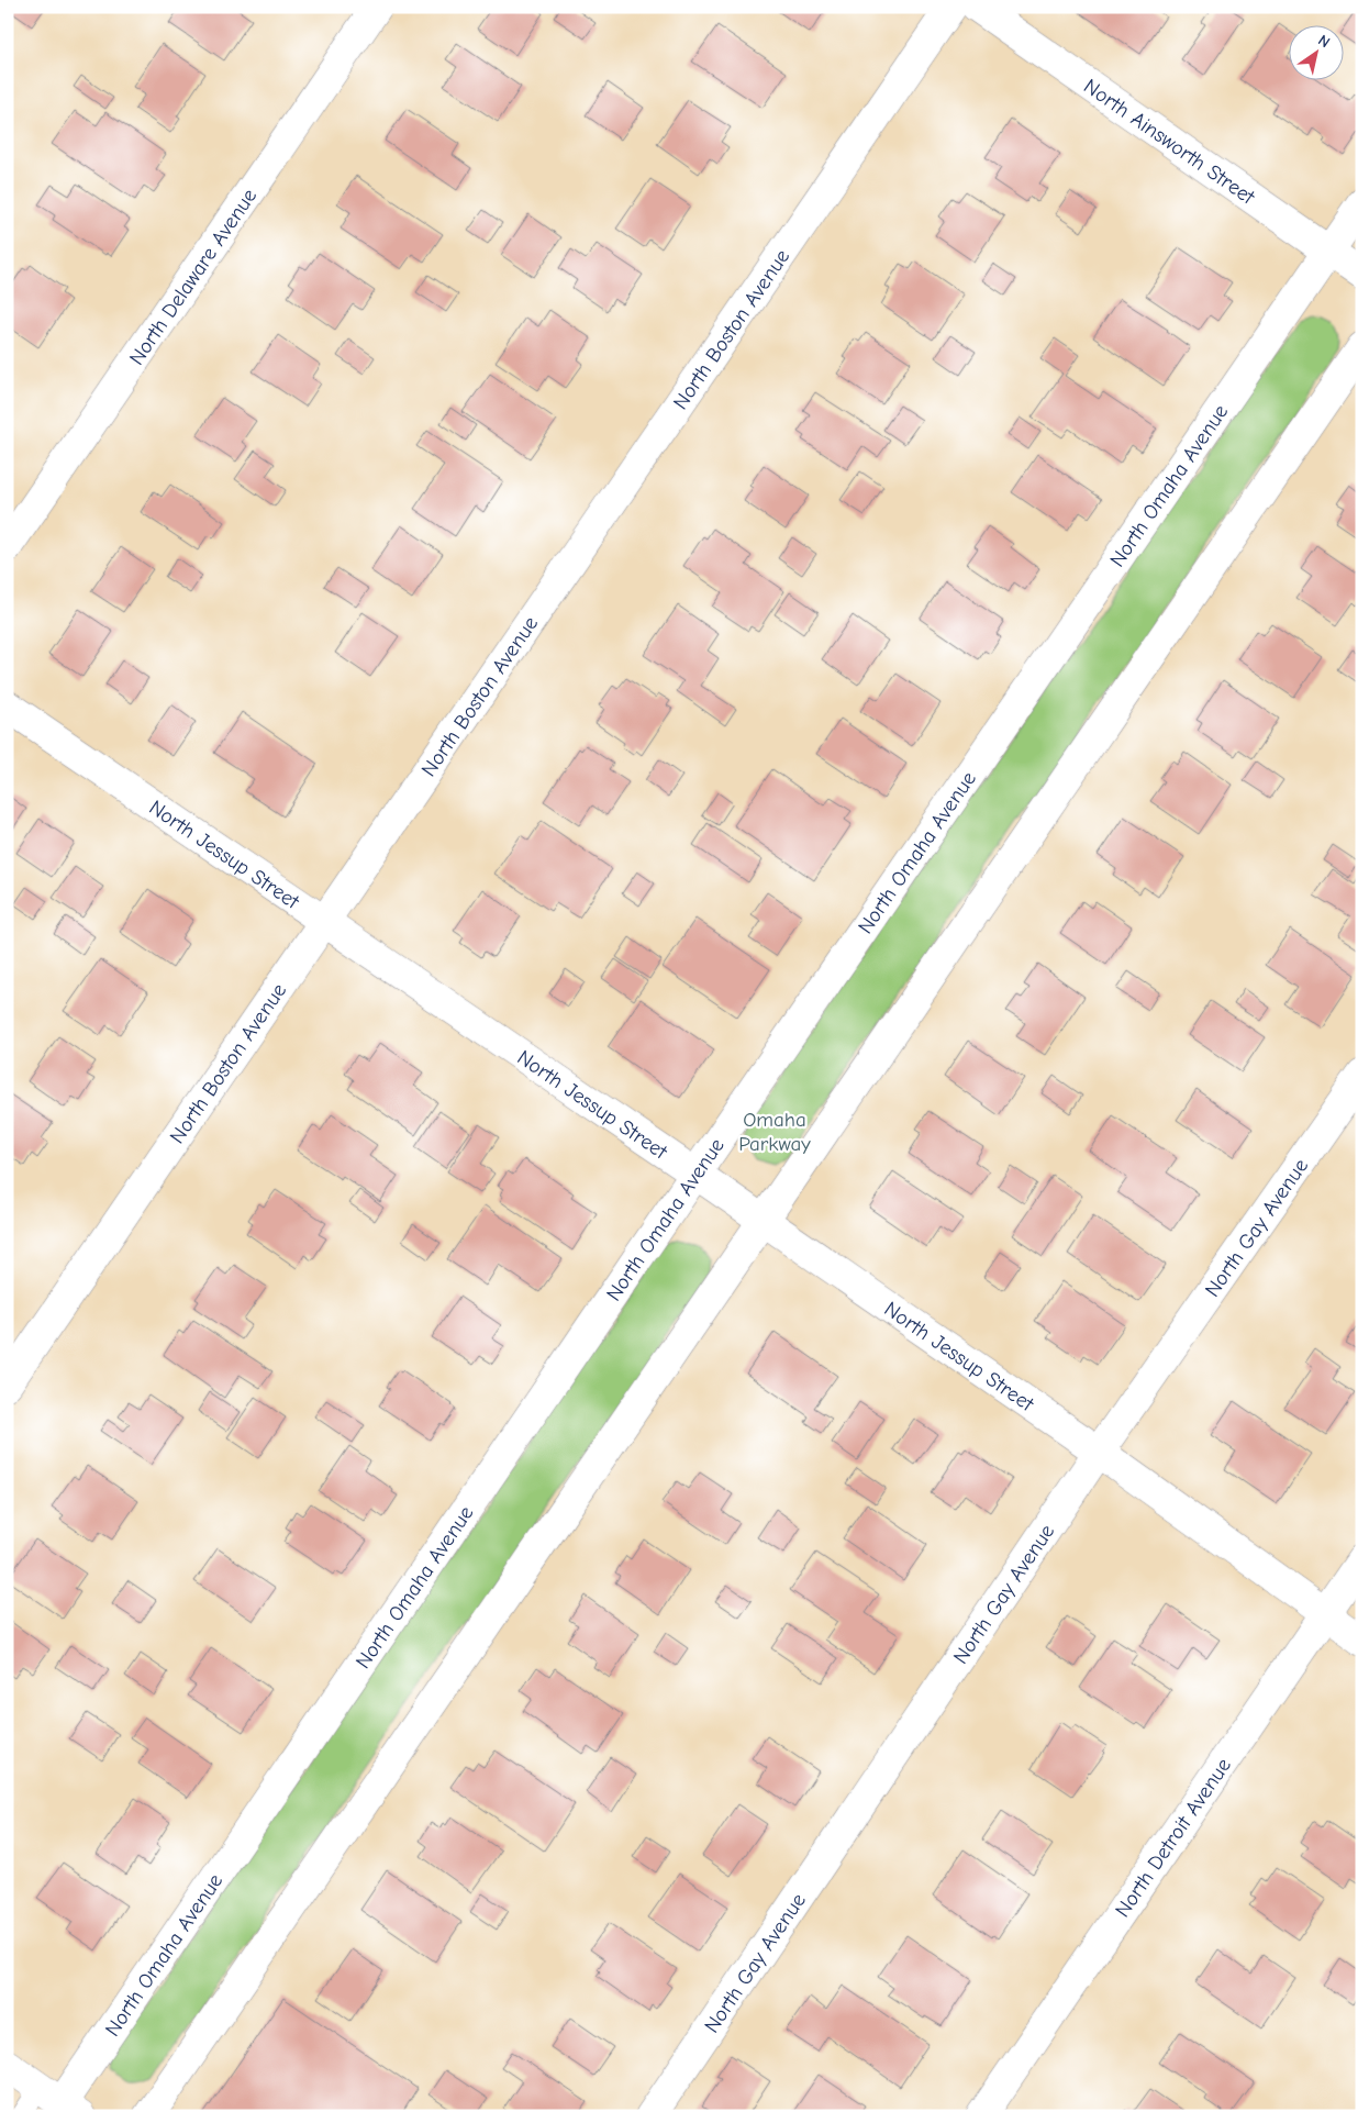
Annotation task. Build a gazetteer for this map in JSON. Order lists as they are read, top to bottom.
{
  "streets": {
    "street": [
      "North Ainsworth Street",
      "North Delaware Avenue",
      "North Boston Avenue",
      "North Omaha Avenue",
      "North Jessup Street",
      "North Gay Avenue",
      "North Detroit Avenue"
    ]
  },
  "crossings": [
    ["North Ainsworth Street", "North Omaha Avenue"],
    ["North Boston Avenue", "North Jessup Street"],
    ["North Omaha Avenue", "North Jessup Street"],
    ["North Jessup Street", "North Gay Avenue"],
    ["North Jessup Street", "North Detroit Avenue"]
  ],
  "parks": ["Omaha Parkway"],
  "north": "top right"
}
